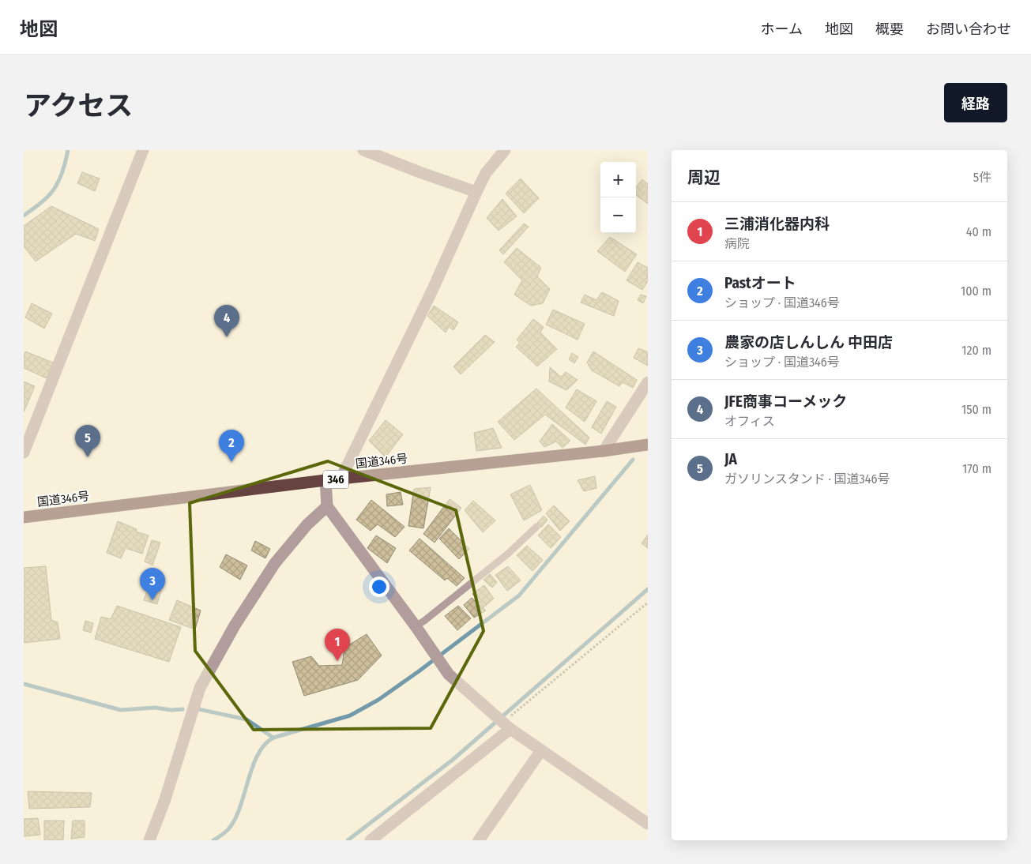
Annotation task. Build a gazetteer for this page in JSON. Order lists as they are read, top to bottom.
{
  "streets": {
    "highway": ["国道346号", "346"]
  },
  "page": {
    "header": "地図",
    "nav": [
      "ホーム",
      "地図",
      "概要",
      "お問い合わせ"
    ],
    "title": "アクセス",
    "buttons": "経路",
    "heading": ["周辺", "5件"],
    "map_buttons": ["+", "−"],
    "list": [
      {
        "mark": "1",
        "name": "三浦消化器内科",
        "note": "病院",
        "value": "40 m"
      },
      {
        "mark": "2",
        "name": "Pastオート",
        "note": "ショップ · 国道346号",
        "value": "100 m"
      },
      {
        "mark": "3",
        "name": "農家の店しんしん 中田店",
        "note": "ショップ · 国道346号",
        "value": "120 m"
      },
      {
        "mark": "4",
        "name": "JFE商事コーメック",
        "note": "オフィス",
        "value": "150 m"
      },
      {
        "mark": "5",
        "name": "JA",
        "note": "ガソリンスタンド · 国道346号",
        "value": "170 m"
      }
    ],
    "pins": [
      "4",
      "5",
      "2",
      "3",
      "1"
    ]
  }
}
